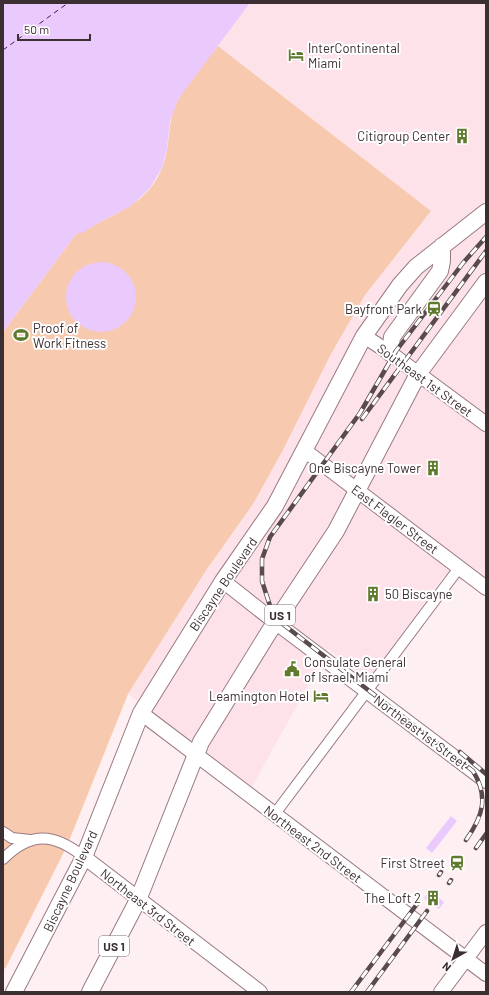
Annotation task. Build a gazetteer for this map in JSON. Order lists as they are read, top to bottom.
{
  "streets": {
    "main road": [
      "Southeast 1st Street",
      "East Flagler Street",
      "Biscayne Boulevard",
      "US 1",
      "Northeast 1st Street",
      "Northeast 2nd Street",
      "Northeast 3rd Street"
    ]
  },
  "crossings": [
    ["Southeast 1st Street", "Biscayne Boulevard"],
    ["Southeast 1st Street", "US 1"],
    ["East Flagler Street", "Biscayne Boulevard"],
    ["East Flagler Street", "US 1"],
    ["Biscayne Boulevard", "Northeast 1st Street"],
    ["Biscayne Boulevard", "Northeast 2nd Street"],
    ["Biscayne Boulevard", "Northeast 3rd Street"],
    ["US 1", "Northeast 1st Street"],
    ["US 1", "Northeast 2nd Street"],
    ["US 1", "Northeast 3rd Street"]
  ],
  "places": {
    "hotel": ["InterContinental Miami", "Leamington Hotel"],
    "building": [
      "Citigroup Center",
      "One Biscayne Tower",
      "50 Biscayne",
      "The Loft 2"
    ],
    "station": ["Bayfront Park", "First Street"],
    "sports": ["Proof of Work Fitness"],
    "public building": ["Consulate General of Israel, Miami"]
  },
  "scale_bar": "50 m",
  "north": "bottom left"
}
